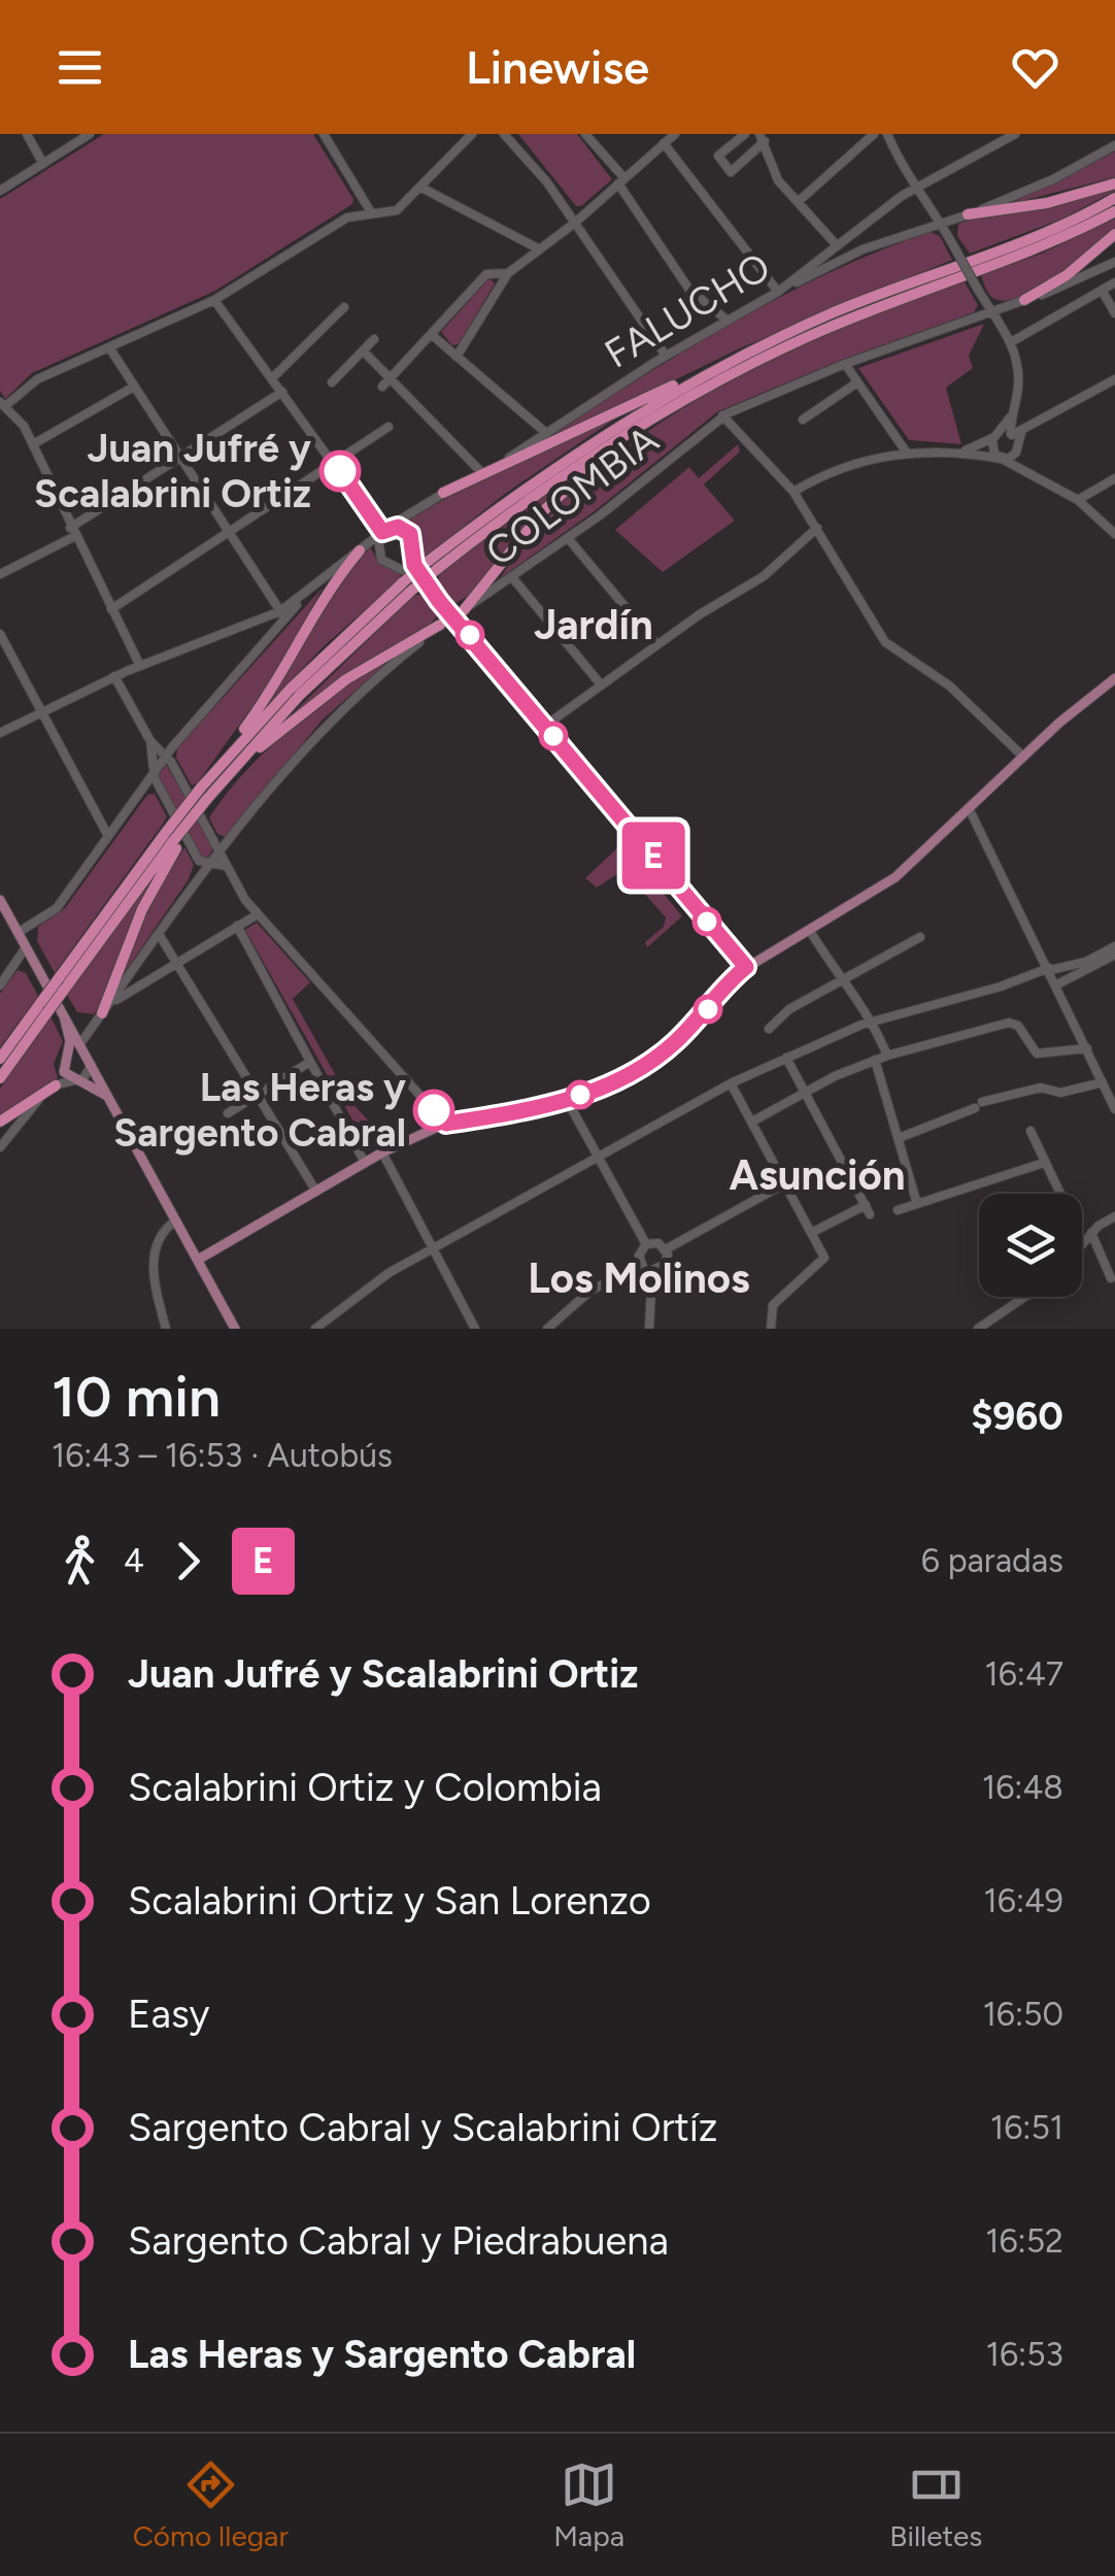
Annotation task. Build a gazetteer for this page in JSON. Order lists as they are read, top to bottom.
{
  "streets": {
    "street": ["FALUCHO", "COLOMBIA"]
  },
  "districts": ["Jardín", "Asunción", "Los Molinos"],
  "places": ["Juan Jufré y Scalabrini Ortiz", "Las Heras y Sargento Cabral"],
  "lines": ["bus line E"],
  "page": {
    "header": "Linewise",
    "on_map": "E",
    "heading": ["10 min", "16:43 – 16:53 · Autobús", "$960"],
    "legs": ["4", "E", "6 paradas"],
    "list": [
      {
        "name": "Juan Jufré y Scalabrini Ortiz",
        "value": "16:47"
      },
      {
        "name": "Scalabrini Ortiz y Colombia",
        "value": "16:48"
      },
      {
        "name": "Scalabrini Ortiz y San Lorenzo",
        "value": "16:49"
      },
      {
        "name": "Easy",
        "value": "16:50"
      },
      {
        "name": "Sargento Cabral y Scalabrini Ortíz",
        "value": "16:51"
      },
      {
        "name": "Sargento Cabral y Piedrabuena",
        "value": "16:52"
      },
      {
        "name": "Las Heras y Sargento Cabral",
        "value": "16:53"
      }
    ],
    "tabs": ["Cómo llegar", "Mapa", "Billetes"]
  }
}
